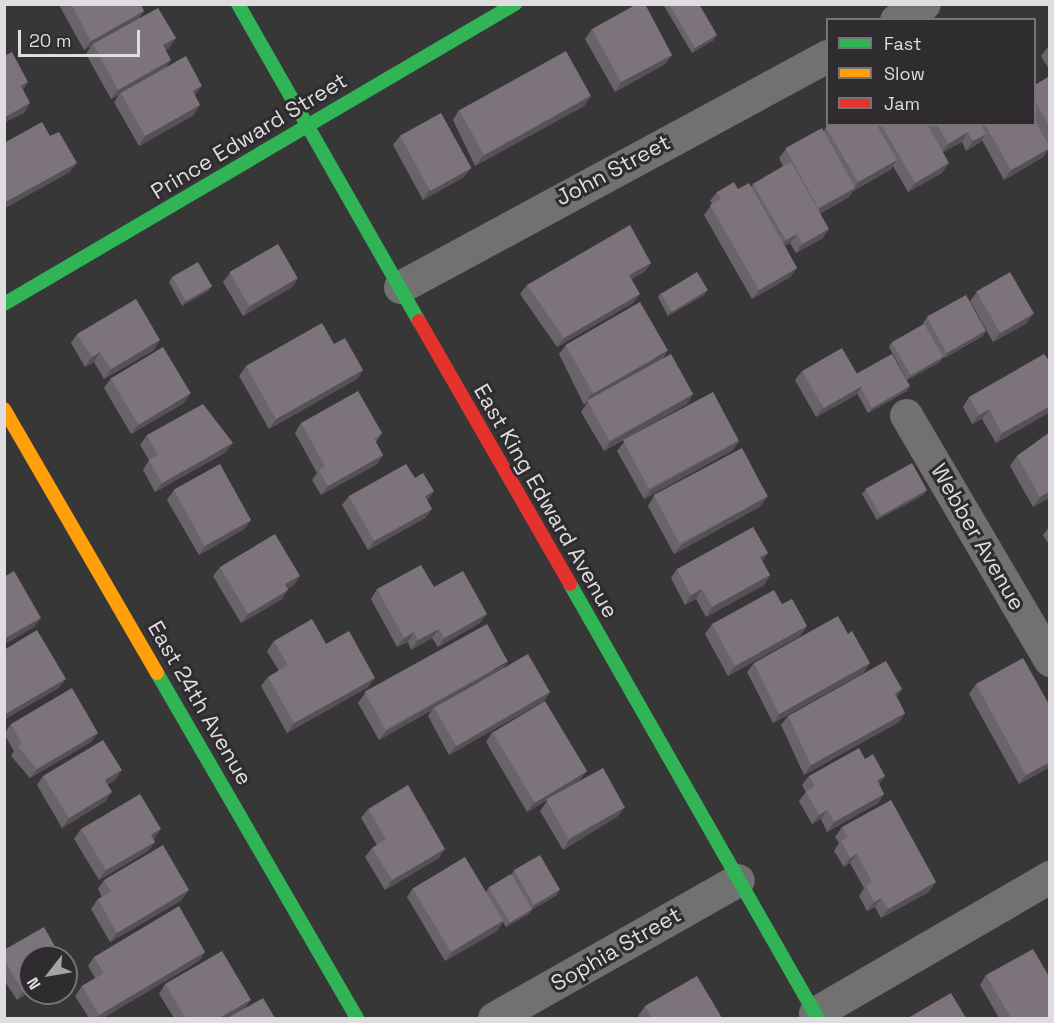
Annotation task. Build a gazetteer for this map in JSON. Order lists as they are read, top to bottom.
{
  "streets": {
    "street": [
      "Prince Edward Street",
      "John Street",
      "East King Edward Avenue",
      "Webber Avenue",
      "East 24th Avenue",
      "Sophia Street"
    ]
  },
  "crossings": [
    ["Prince Edward Street", "East King Edward Avenue"],
    ["John Street", "East King Edward Avenue"],
    ["East King Edward Avenue", "Sophia Street"]
  ],
  "legend": ["Fast", "Slow", "Jam"],
  "scale_bar": "20 m",
  "north": "bottom left"
}
